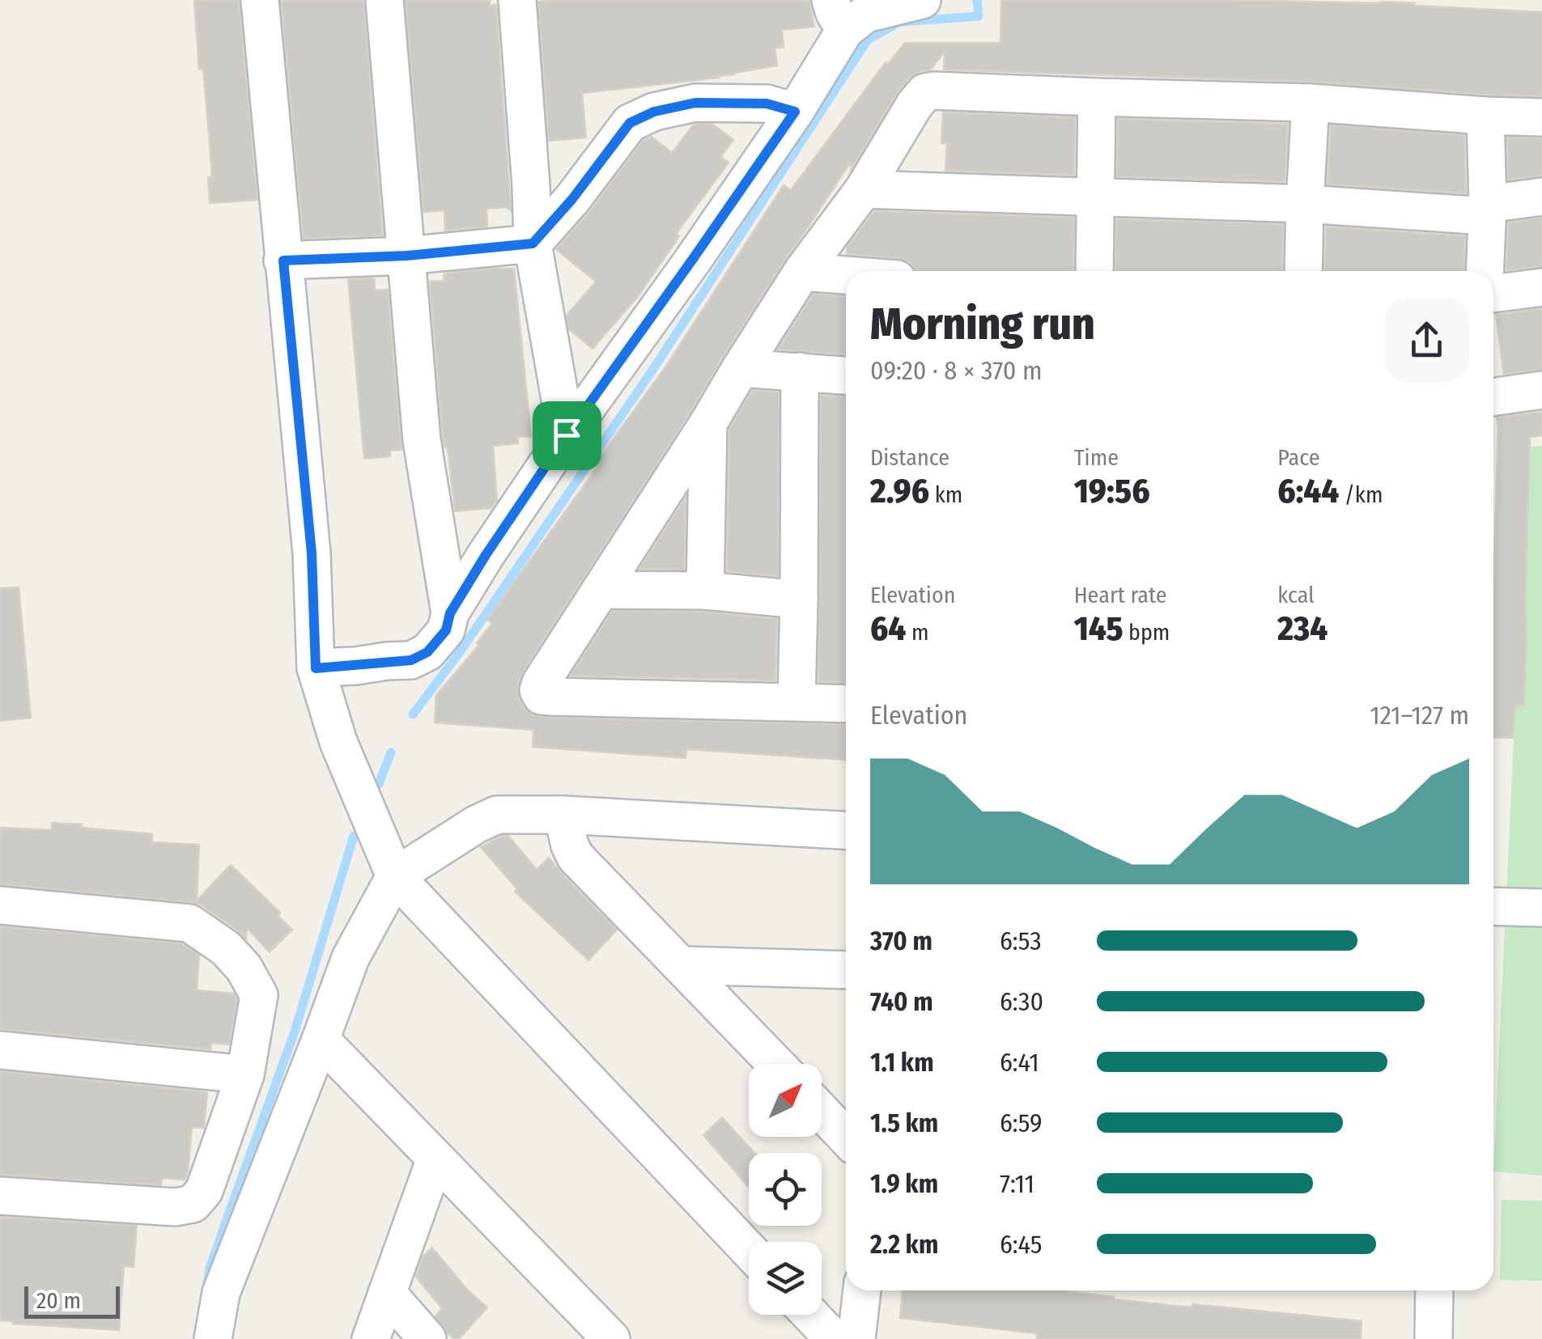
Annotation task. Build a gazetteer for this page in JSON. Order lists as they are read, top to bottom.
{
  "scale_bar": "20 m",
  "north": "top right",
  "page": {
    "heading": ["Morning run", "09:20 · 8 × 370 m"],
    "stats": [
      ["Distance", "2.96 km"],
      ["Time", "19:56"],
      ["Pace", "6:44 /km"],
      ["Elevation", "64 m"],
      ["Heart rate", "145 bpm"],
      ["kcal", "234"]
    ],
    "chart": ["Elevation", "121–127 m"],
    "list": [
      {
        "name": "370 m",
        "note": "6:53"
      },
      {
        "name": "740 m",
        "note": "6:30"
      },
      {
        "name": "1.1 km",
        "note": "6:41"
      },
      {
        "name": "1.5 km",
        "note": "6:59"
      },
      {
        "name": "1.9 km",
        "note": "7:11"
      },
      {
        "name": "2.2 km",
        "note": "6:45"
      }
    ],
    "scale": "20 m"
  }
}
